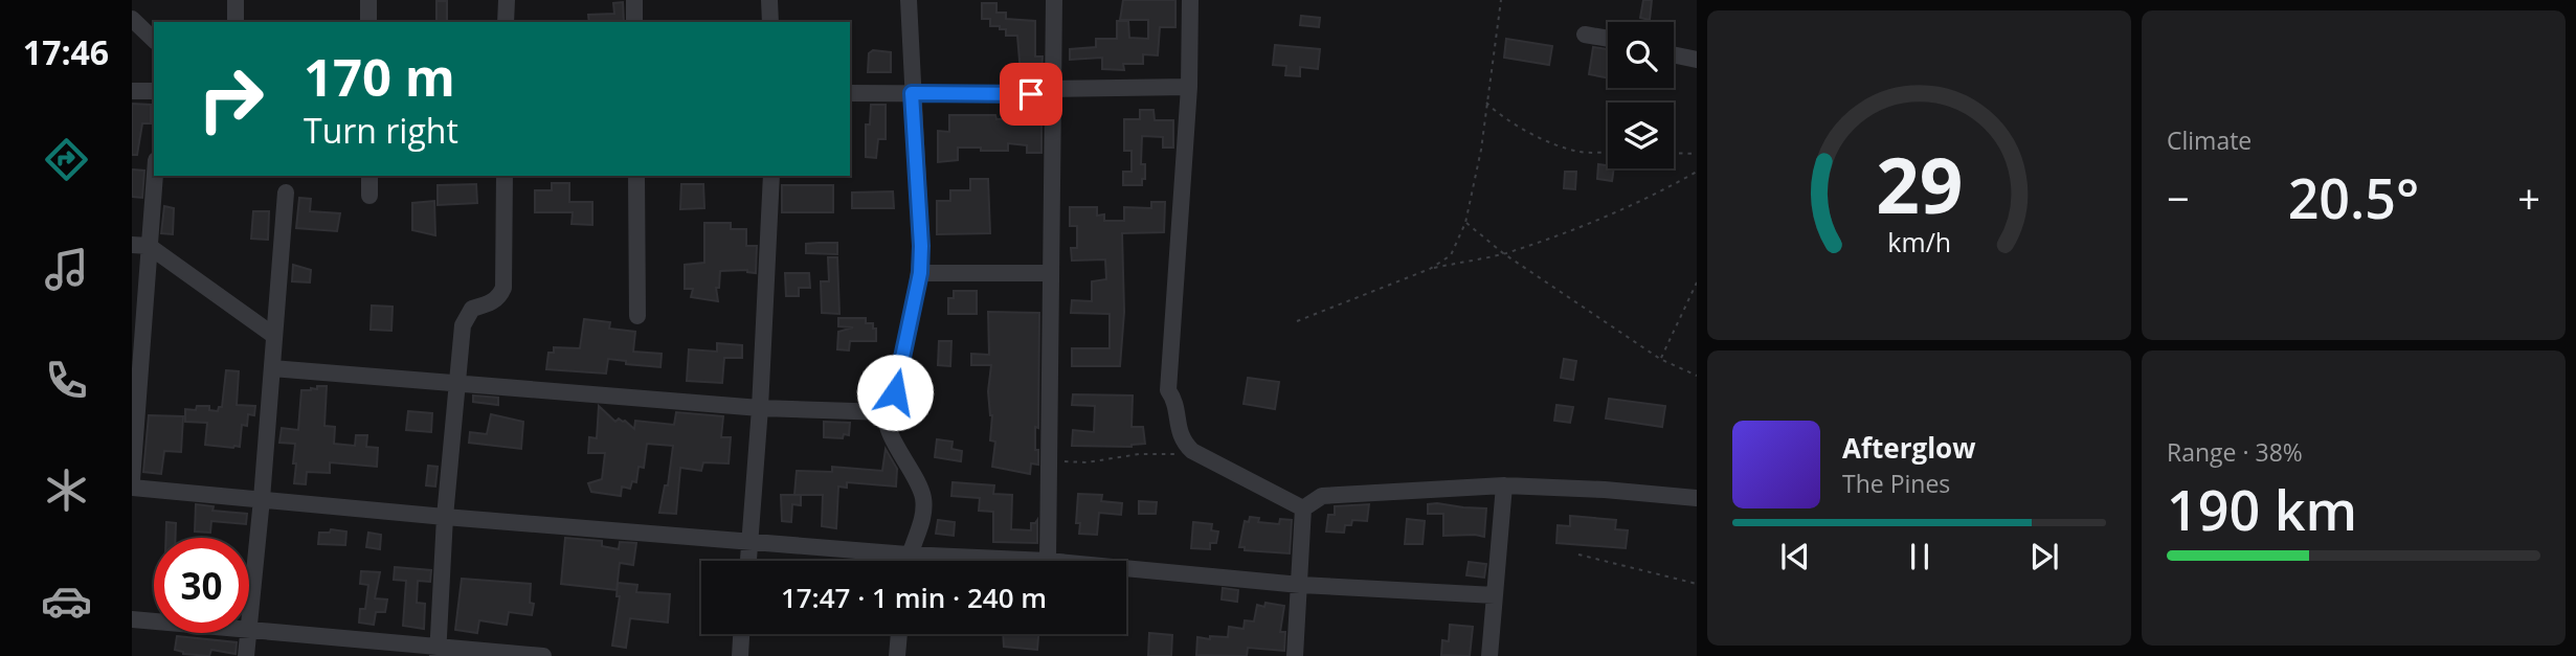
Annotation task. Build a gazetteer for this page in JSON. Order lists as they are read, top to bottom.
{
  "page": {
    "tabs": "17:46",
    "tile": [
      "Climate",
      ["Range · 38%", "190 km"]
    ],
    "turn": ["170 m", "Turn right"],
    "heat": ["−", "20.5°", "+"],
    "song": ["Afterglow", "The Pines"],
    "limit": "30",
    "trip": "17:47 · 1 min · 240 m",
    "gauge": ["29", "km/h"]
  }
}
